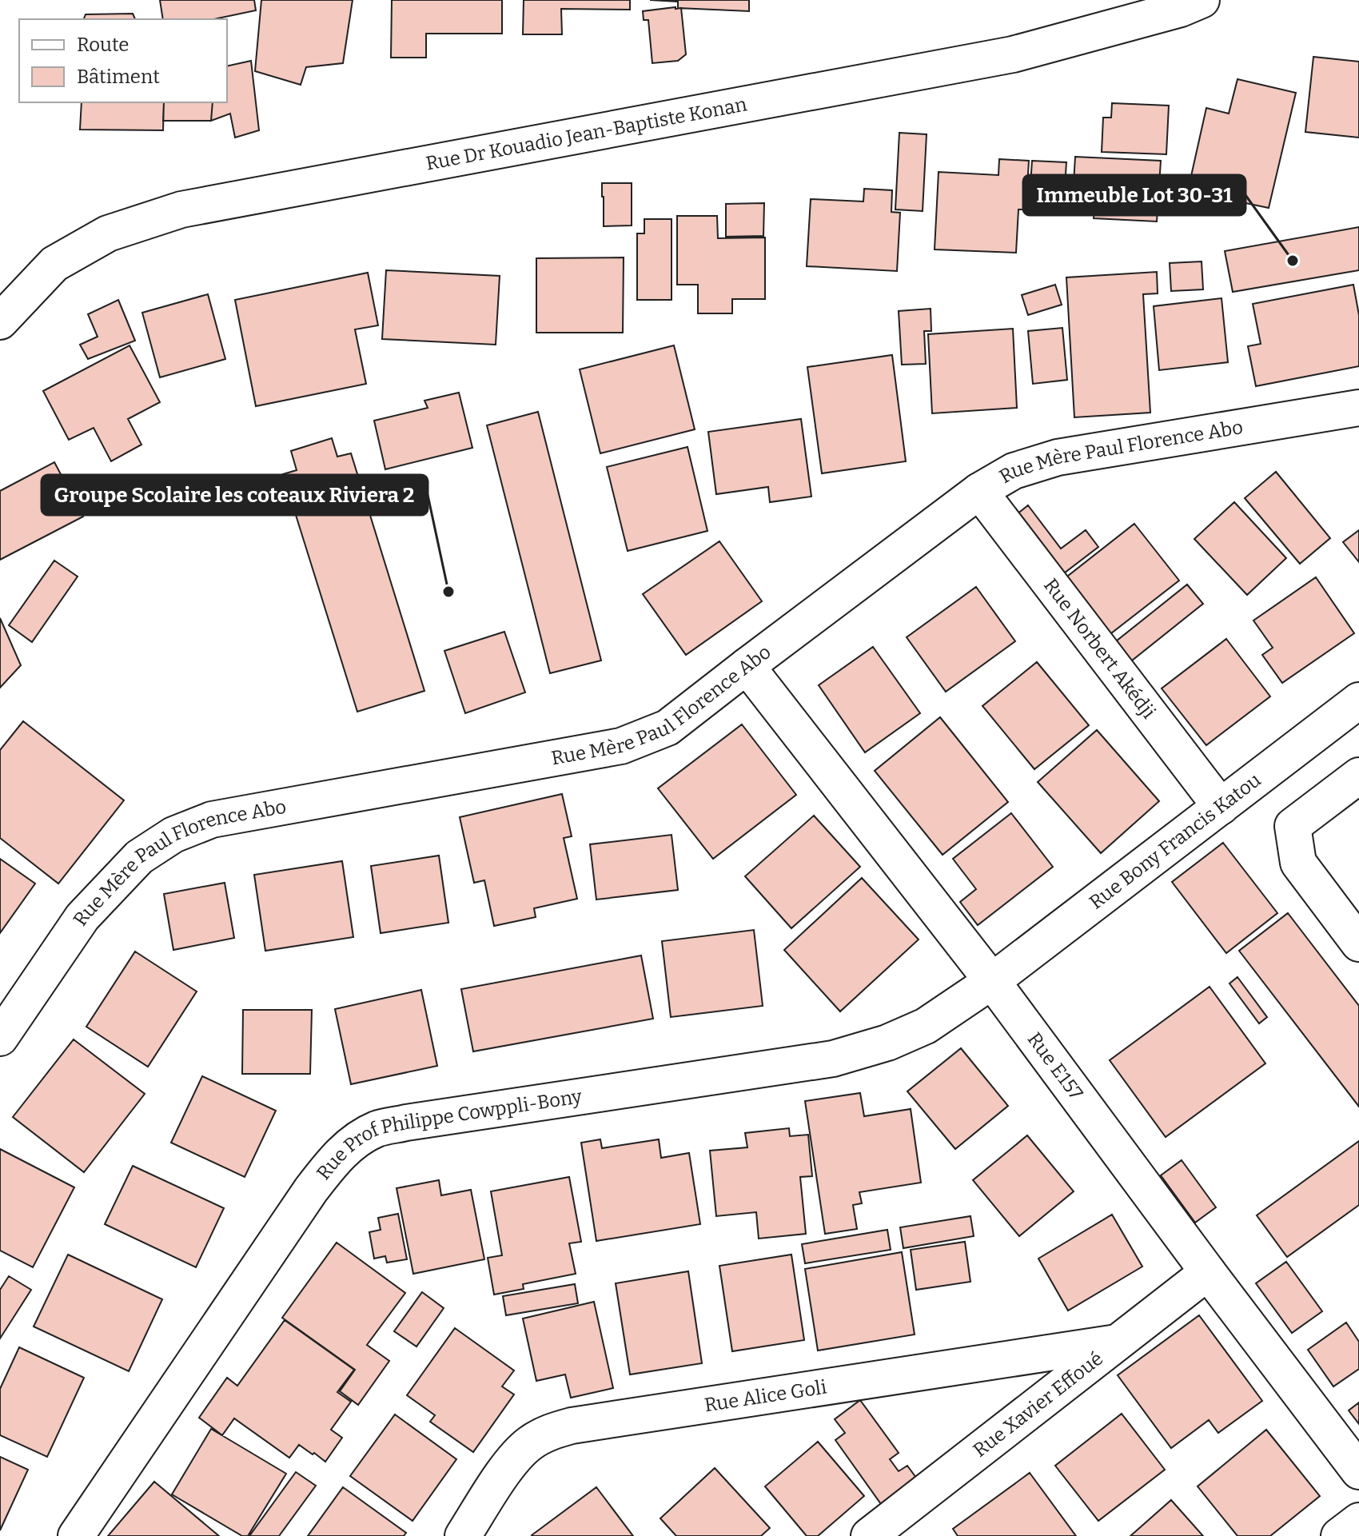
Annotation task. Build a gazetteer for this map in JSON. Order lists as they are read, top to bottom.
{
  "streets": {
    "street": [
      "Rue Dr Kouadio Jean-Baptiste Konan",
      "Rue Mère Paul Florence Abo",
      "Rue Norbert Akédji",
      "Rue Bony Francis Katou",
      "Rue E157",
      "Rue Prof Philippe Cowppli-Bony",
      "Rue Alice Goli",
      "Rue Xavier Effoué"
    ]
  },
  "crossings": [
    ["Rue Mère Paul Florence Abo", "Rue Norbert Akédji"],
    ["Rue Mère Paul Florence Abo", "Rue E157"],
    ["Rue Norbert Akédji", "Rue Bony Francis Katou"],
    ["Rue Bony Francis Katou", "Rue E157"],
    ["Rue Bony Francis Katou", "Rue Prof Philippe Cowppli-Bony"],
    ["Rue E157", "Rue Prof Philippe Cowppli-Bony"],
    ["Rue E157", "Rue Xavier Effoué"],
    ["Rue Alice Goli", "Rue Xavier Effoué"]
  ],
  "places": ["Immeuble Lot 30-31", "Groupe Scolaire les coteaux Riviera 2"],
  "legend": ["Route", "Bâtiment"]
}
